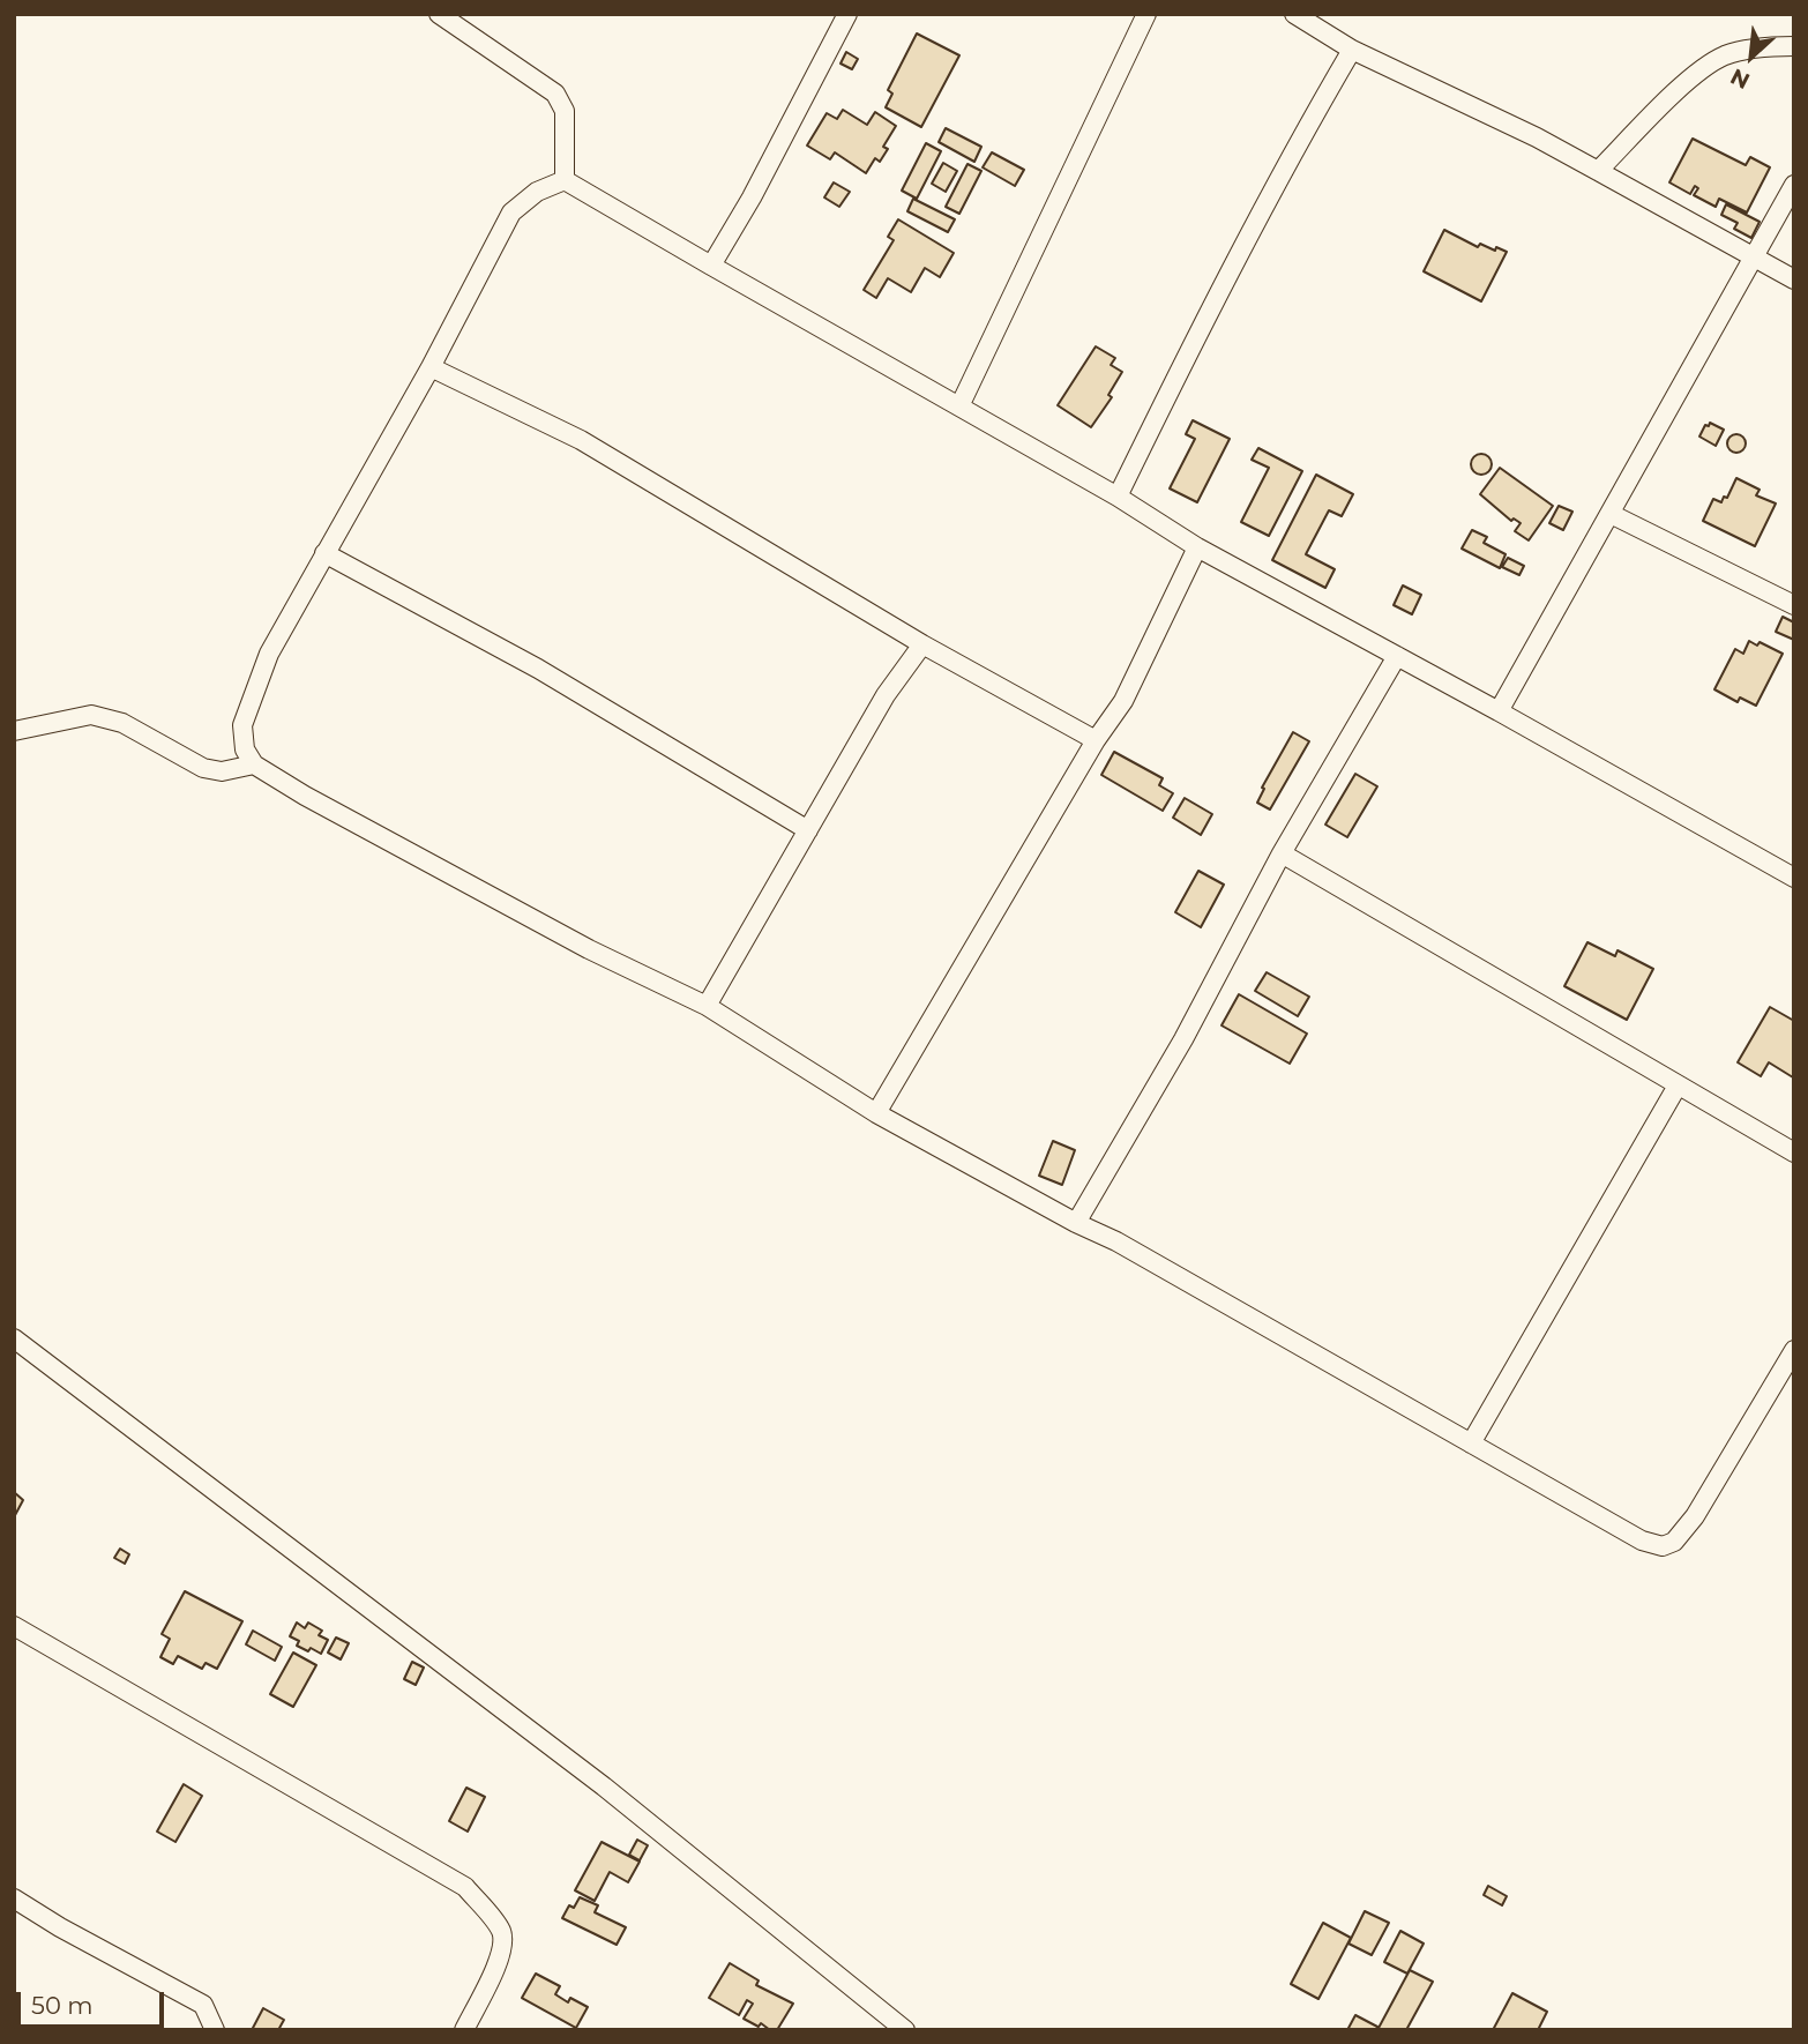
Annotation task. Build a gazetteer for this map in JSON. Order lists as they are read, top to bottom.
{
  "scale_bar": "50 m",
  "north": "bottom left"
}
